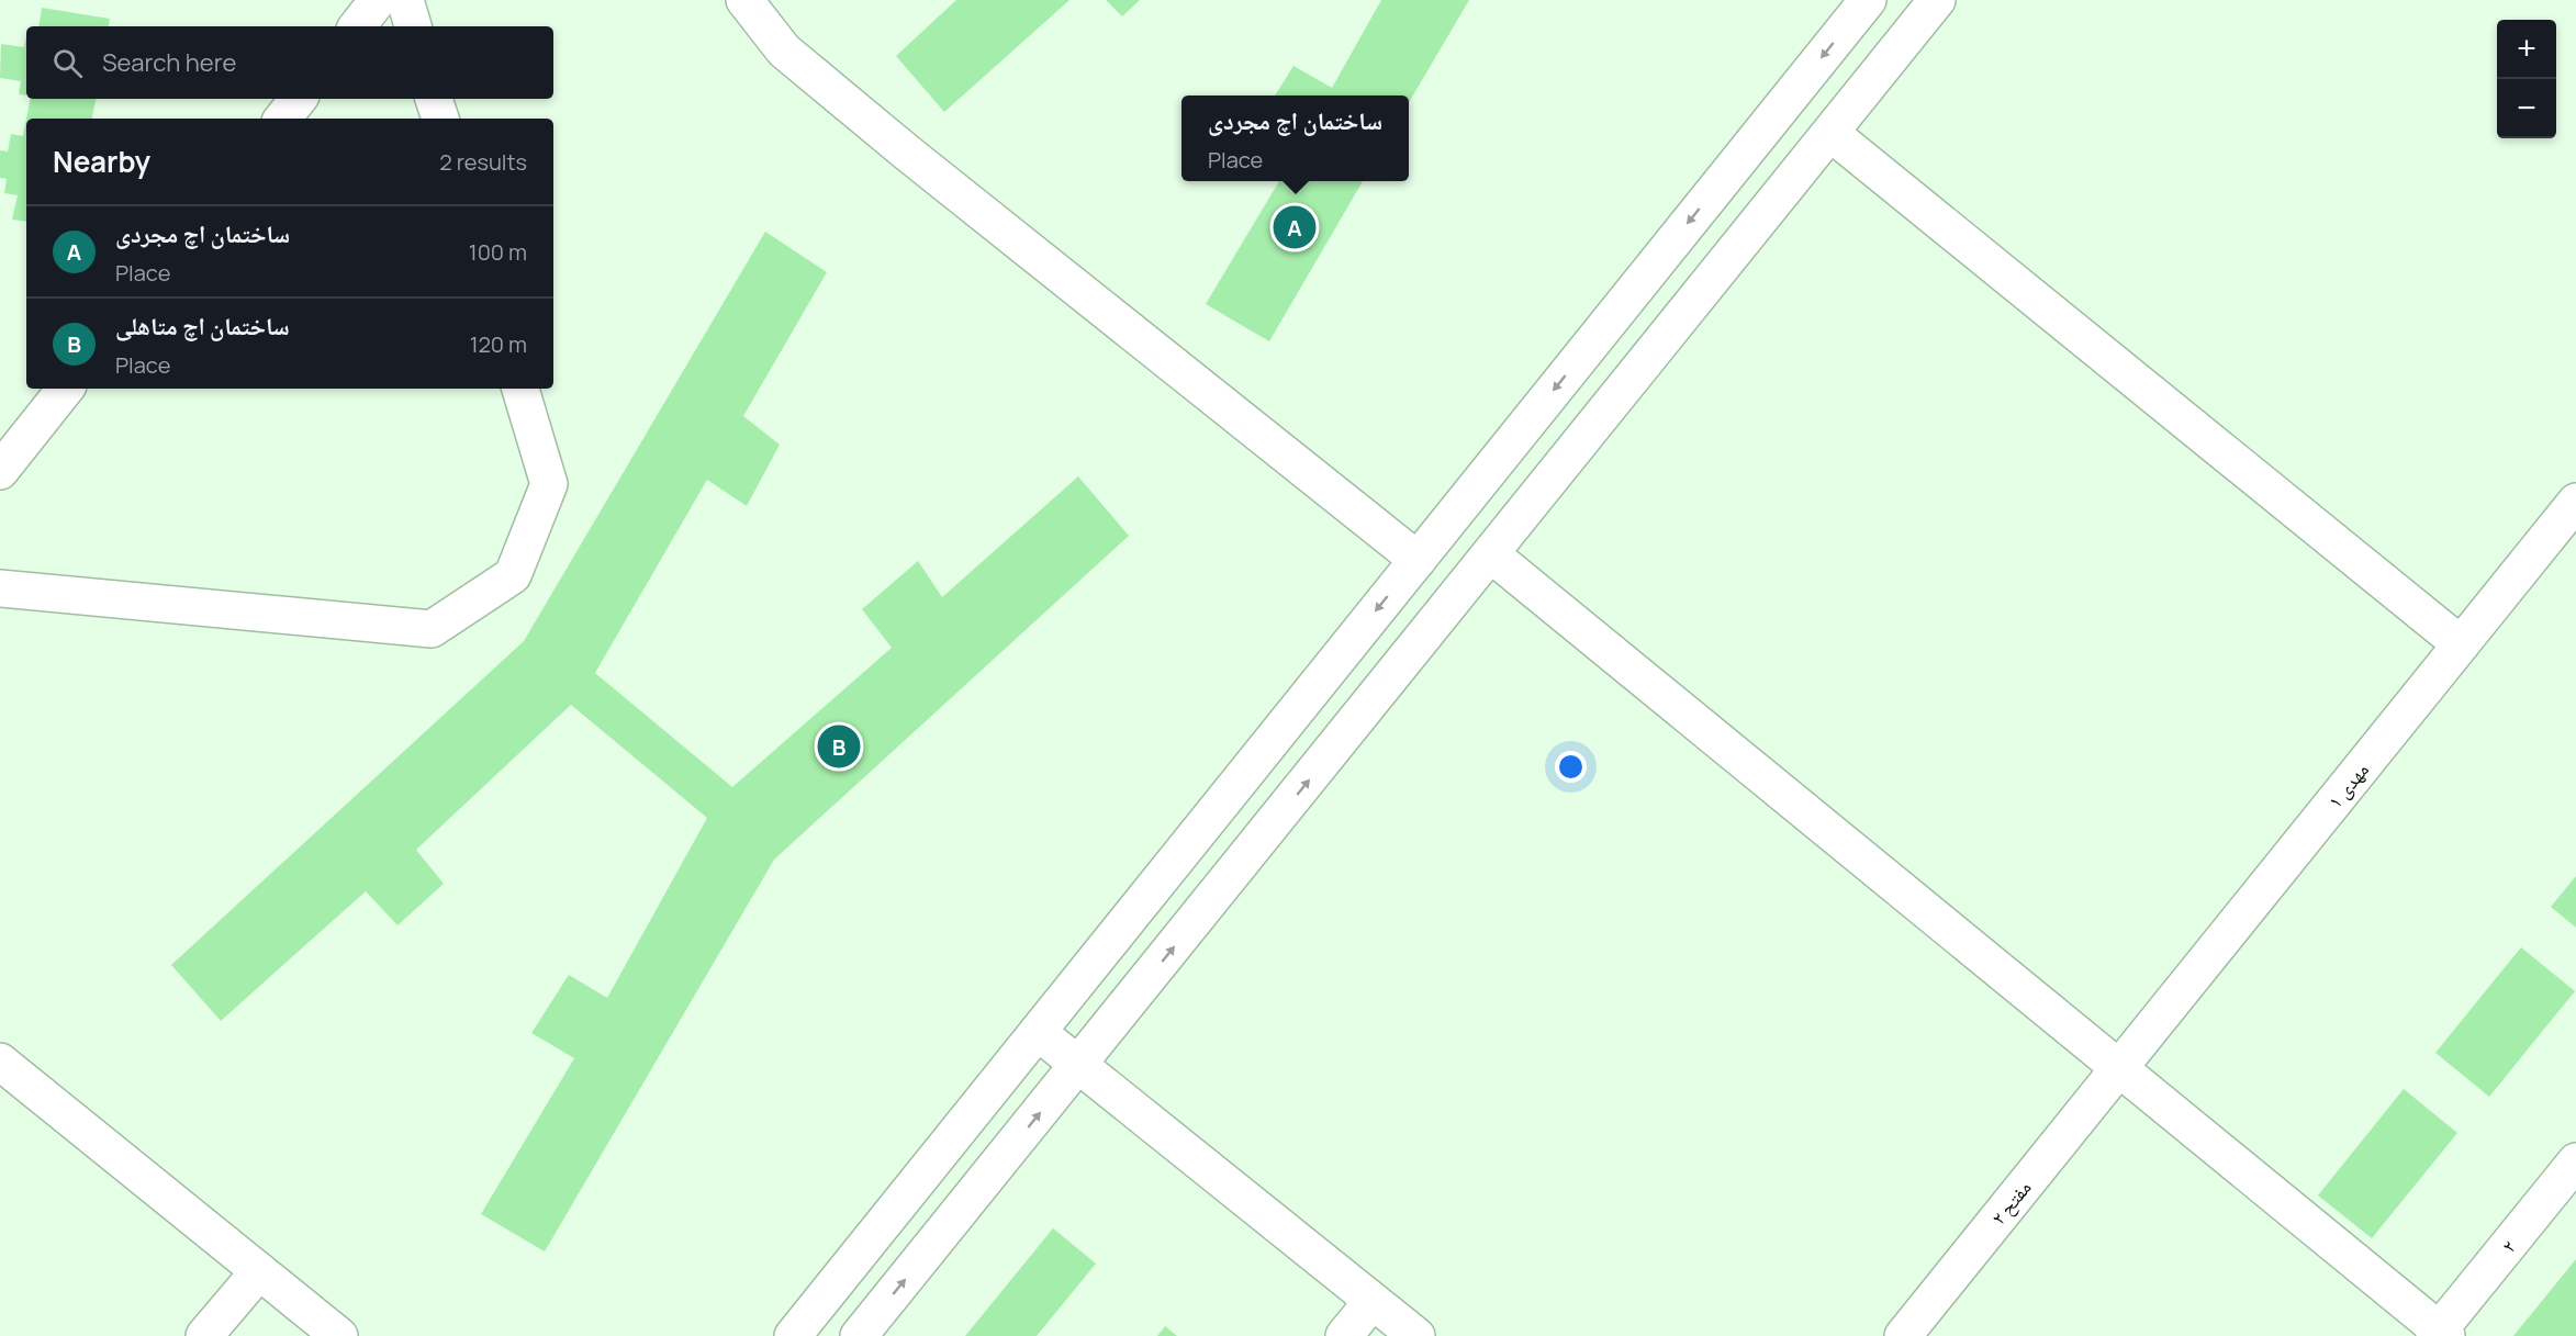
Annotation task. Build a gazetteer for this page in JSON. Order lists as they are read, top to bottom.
{
  "streets": {
    "street": ["مهدی ۱", "مفتح ۲", "۲"]
  },
  "crossings": [
    ["مهدی ۱", "مفتح ۲"]
  ],
  "page": {
    "map_buttons": ["+", "−"],
    "search": "Search here",
    "popup": ["ساختمان اچ مجردی", "Place"],
    "heading": ["Nearby", "2 results"],
    "pins": ["A", "B"],
    "list": [
      {
        "mark": "A",
        "name": "ساختمان اچ مجردی",
        "note": "Place",
        "value": "100 m"
      },
      {
        "mark": "B",
        "name": "ساختمان اچ متاهلی",
        "note": "Place",
        "value": "120 m"
      }
    ]
  }
}
